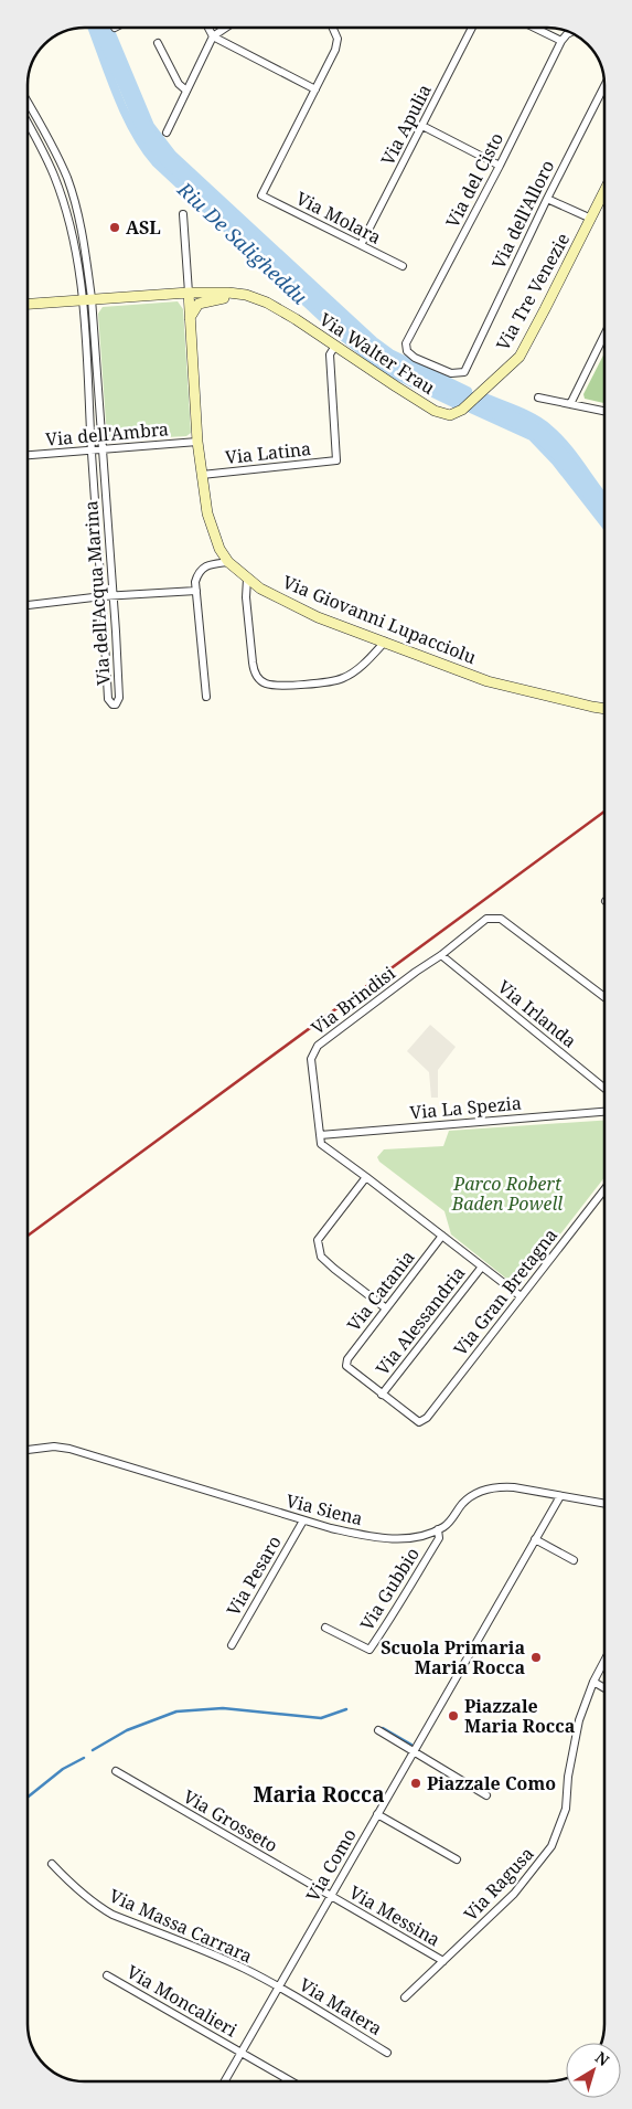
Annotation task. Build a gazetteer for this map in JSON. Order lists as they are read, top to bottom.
{
  "streets": {
    "street": [
      "Via Apulia",
      "Via del Cisto",
      "Via dell'Alloro",
      "Via Molara",
      "Via Tre Venezie",
      "Via Walter Frau",
      "Via dell'Ambra",
      "Via Latina",
      "Via dell'Acqua Marina",
      "Via Giovanni Lupacciolu",
      "Via Brindisi",
      "Via Irlanda",
      "Via La Spezia",
      "Via Catania",
      "Via Gran Bretagna",
      "Via Alessandria",
      "Via Siena",
      "Via Pesaro",
      "Via Gubbio",
      "Via Grosseto",
      "Via Como",
      "Via Ragusa",
      "Via Messina",
      "Via Massa Carrara",
      "Via Moncalieri",
      "Via Matera"
    ]
  },
  "crossings": [
    ["Via Apulia", "Via Molara"],
    ["Via del Cisto", "Via dell'Alloro"],
    ["Via Tre Venezie", "Via Walter Frau"],
    ["Via Walter Frau", "Via Latina"],
    ["Via Walter Frau", "Via dell'Acqua Marina"],
    ["Via Walter Frau", "Via Giovanni Lupacciolu"],
    ["Via dell'Ambra", "Via dell'Acqua Marina"],
    ["Via dell'Ambra", "Via Giovanni Lupacciolu"],
    ["Via Latina", "Via Giovanni Lupacciolu"],
    ["Via Brindisi", "Via Irlanda"],
    ["Via Brindisi", "Via La Spezia"],
    ["Via Catania", "Via Gran Bretagna"],
    ["Via Catania", "Via Alessandria"],
    ["Via Gran Bretagna", "Via Alessandria"],
    ["Via Siena", "Via Pesaro"],
    ["Via Siena", "Via Gubbio"],
    ["Via Siena", "Via Como"],
    ["Via Grosseto", "Via Como"],
    ["Via Grosseto", "Via Messina"],
    ["Via Como", "Via Messina"],
    ["Via Como", "Via Massa Carrara"],
    ["Via Como", "Via Moncalieri"],
    ["Via Como", "Via Matera"],
    ["Via Ragusa", "Via Messina"],
    ["Via Massa Carrara", "Via Matera"]
  ],
  "districts": ["Maria Rocca"],
  "water": ["Riu De Saligheddu"],
  "parks": ["Parco Robert Baden Powell"],
  "places": [
    "ASL",
    "Scuola Primaria Maria Rocca",
    "Piazzale Maria Rocca",
    "Piazzale Como"
  ],
  "north": "top right"
}
